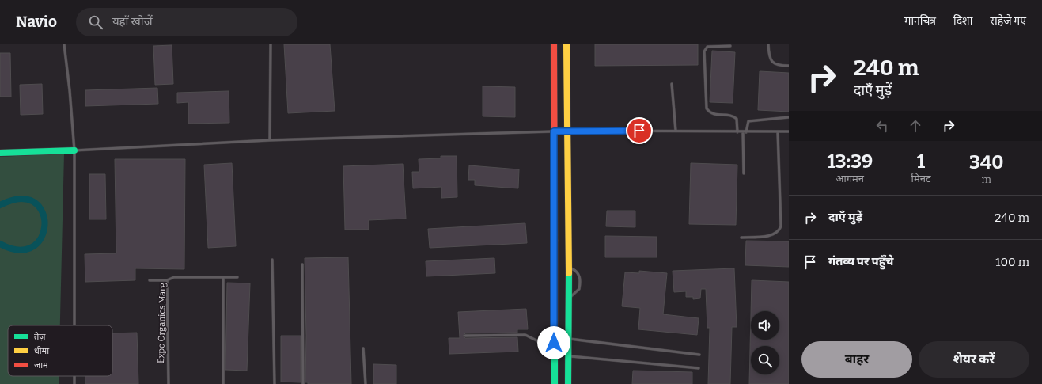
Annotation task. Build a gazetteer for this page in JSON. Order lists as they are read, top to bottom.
{
  "streets": {
    "lane": ["Expo Organics Marg"]
  },
  "legend": ["तेज़", "धीमा", "जाम"],
  "page": {
    "header": "Navio",
    "search": "यहाँ खोजें",
    "nav": ["मानचित्र", "दिशा", "सहेजे गए"],
    "turn": ["240 m", "दाएँ मुड़ें"],
    "eta": [
      "13:39",
      "आगमन",
      "1",
      "मिनट",
      "340",
      "m"
    ],
    "list": [
      {
        "name": "दाएँ मुड़ें",
        "value": "240 m"
      },
      {
        "name": "गंतव्य पर पहुँचे",
        "value": "100 m"
      }
    ],
    "buttons": ["बाहर", "शेयर करें"]
  }
}
